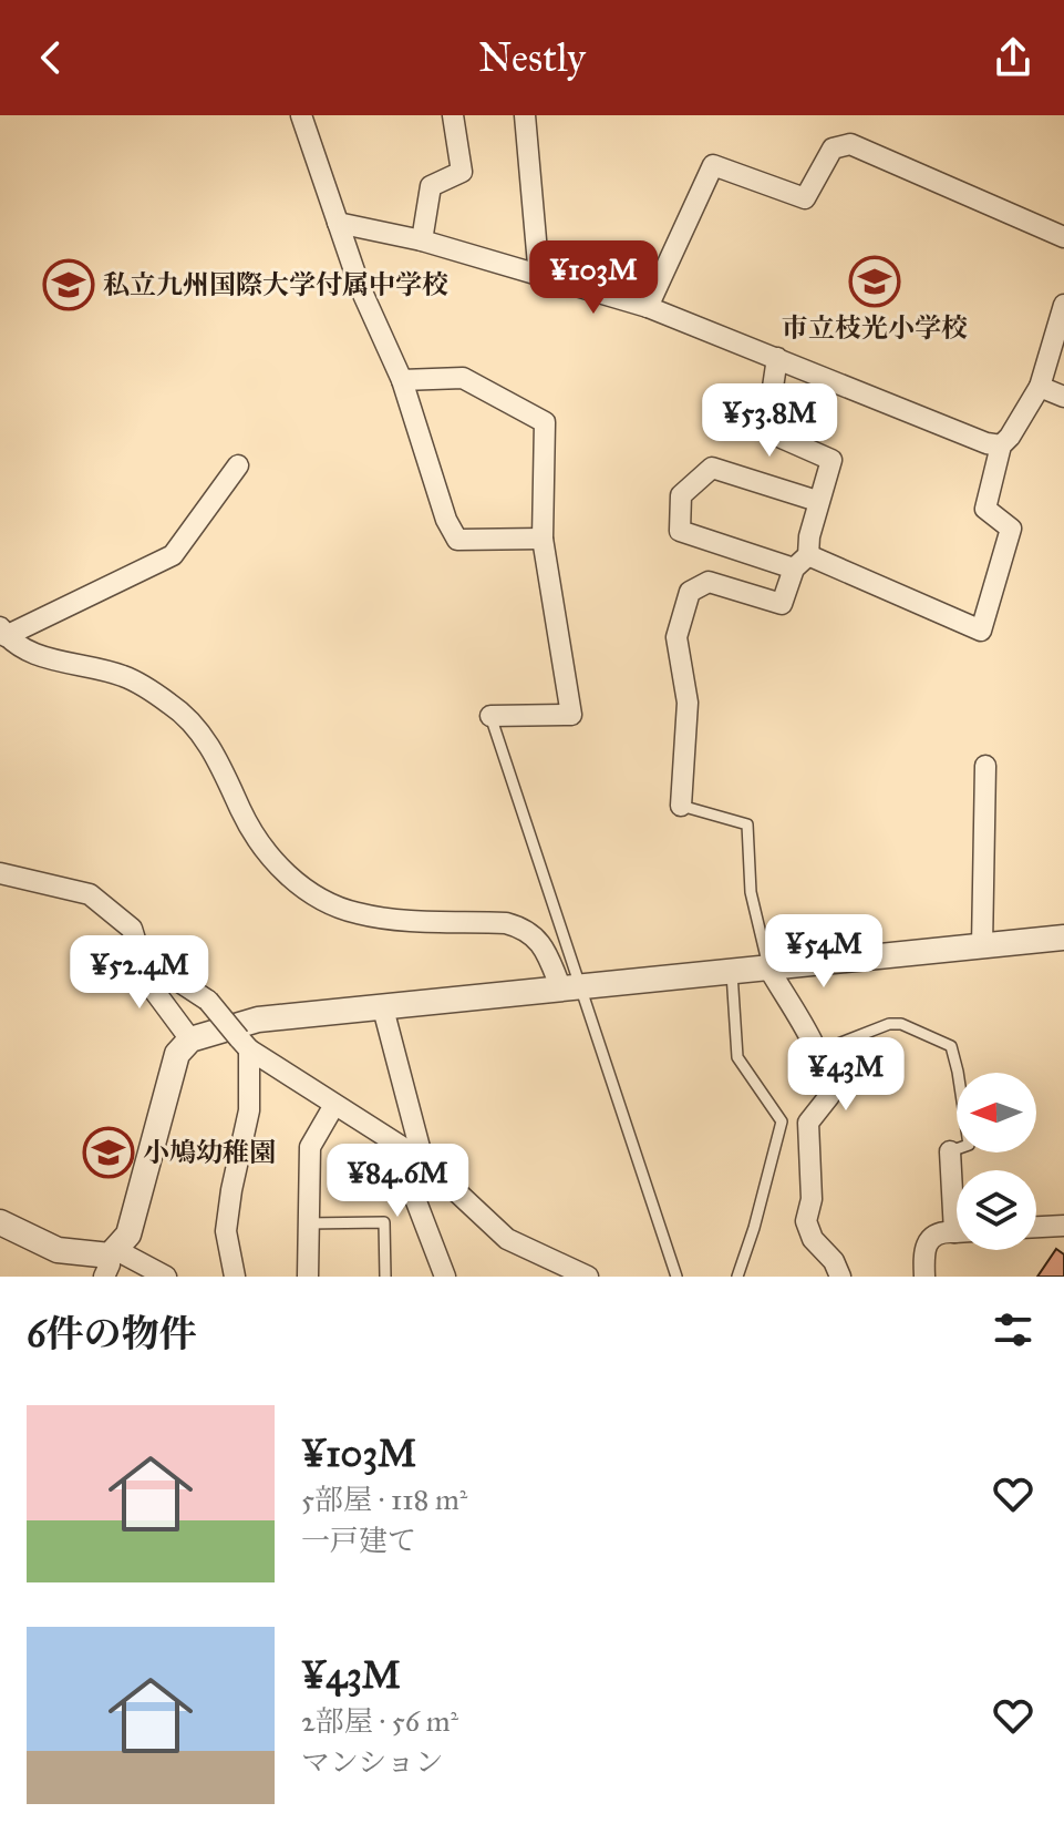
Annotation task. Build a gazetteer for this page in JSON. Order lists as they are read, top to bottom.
{
  "places": {
    "school or university": ["市立枝光小学校", "私立九州国際大学付属中学校", "小鳩幼稚園"]
  },
  "north": "left",
  "page": {
    "header": "Nestly",
    "price": [
      "¥103M",
      "¥53.8M",
      "¥54M",
      "¥52.4M",
      "¥43M",
      "¥84.6M"
    ],
    "heading": "6件の物件",
    "list": [
      {
        "name": "¥103M",
        "note": "5部屋 · 118 m² · 一戸建て"
      },
      {
        "name": "¥43M",
        "note": "2部屋 · 56 m² · マンション"
      }
    ]
  }
}
